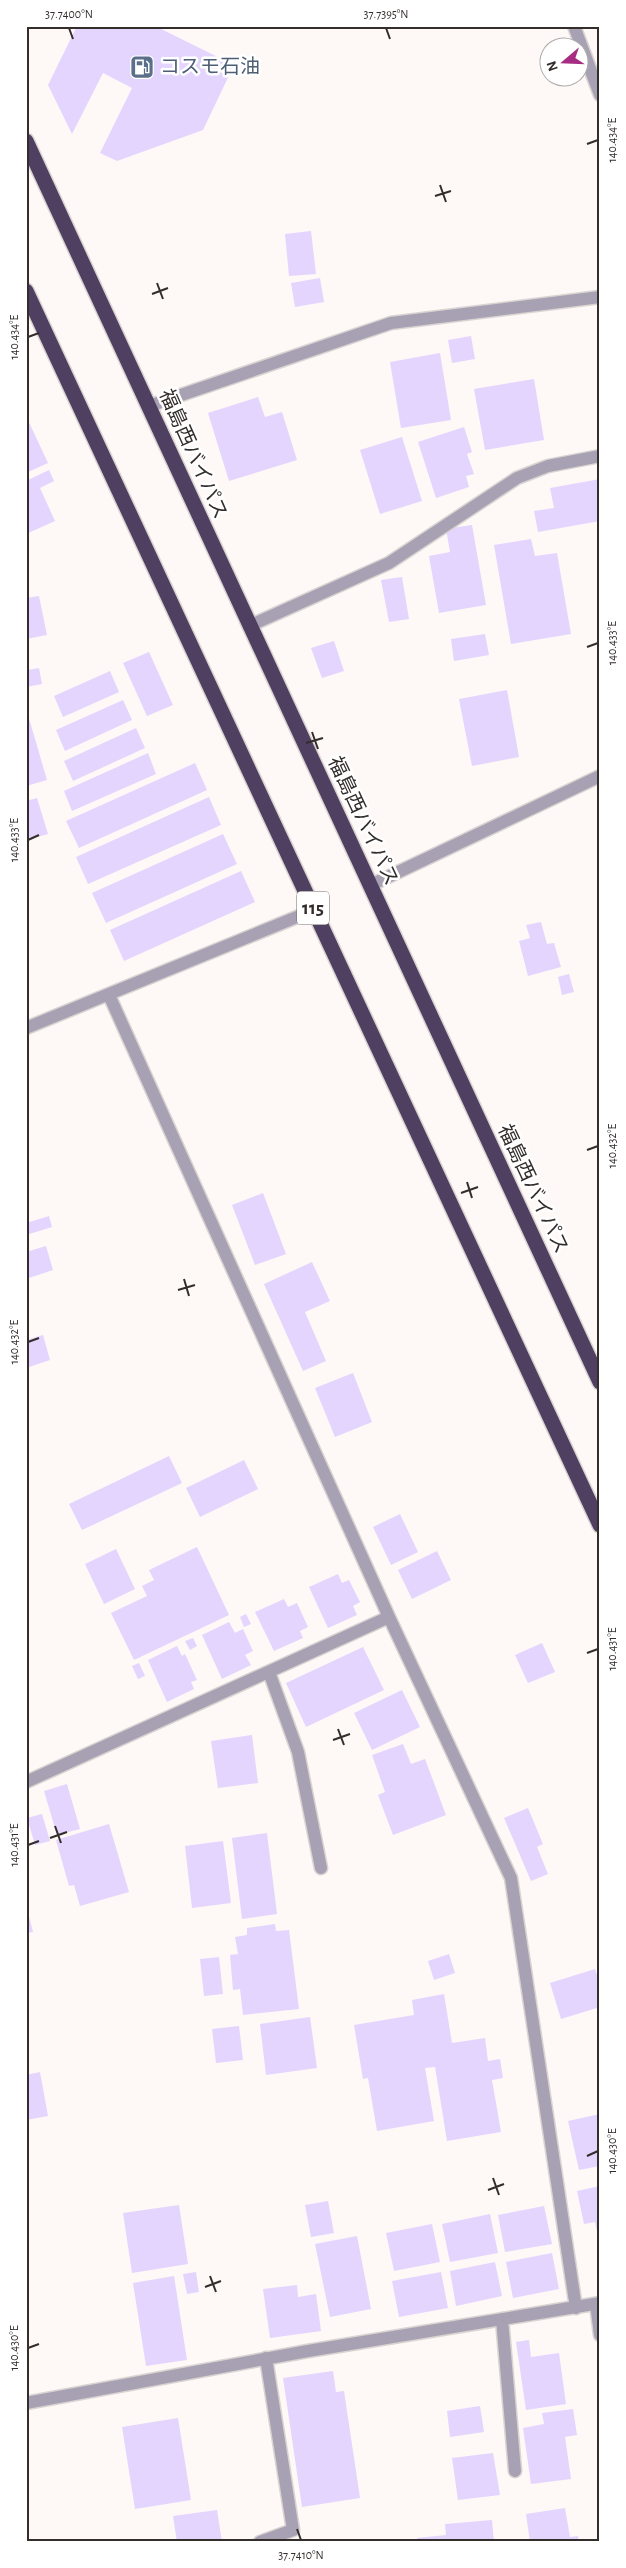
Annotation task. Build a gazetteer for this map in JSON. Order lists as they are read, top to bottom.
{
  "streets": {
    "highway": ["福島西バイパス", "115"]
  },
  "places": {
    "fuel station": ["コスモ石油"]
  },
  "north": "left",
  "coordinates": [
    "37.7400°N",
    "37.7395°N",
    "140.434°E",
    "140.433°E",
    "140.432°E",
    "140.431°E",
    "140.430°E",
    "37.7410°N"
  ]
}
